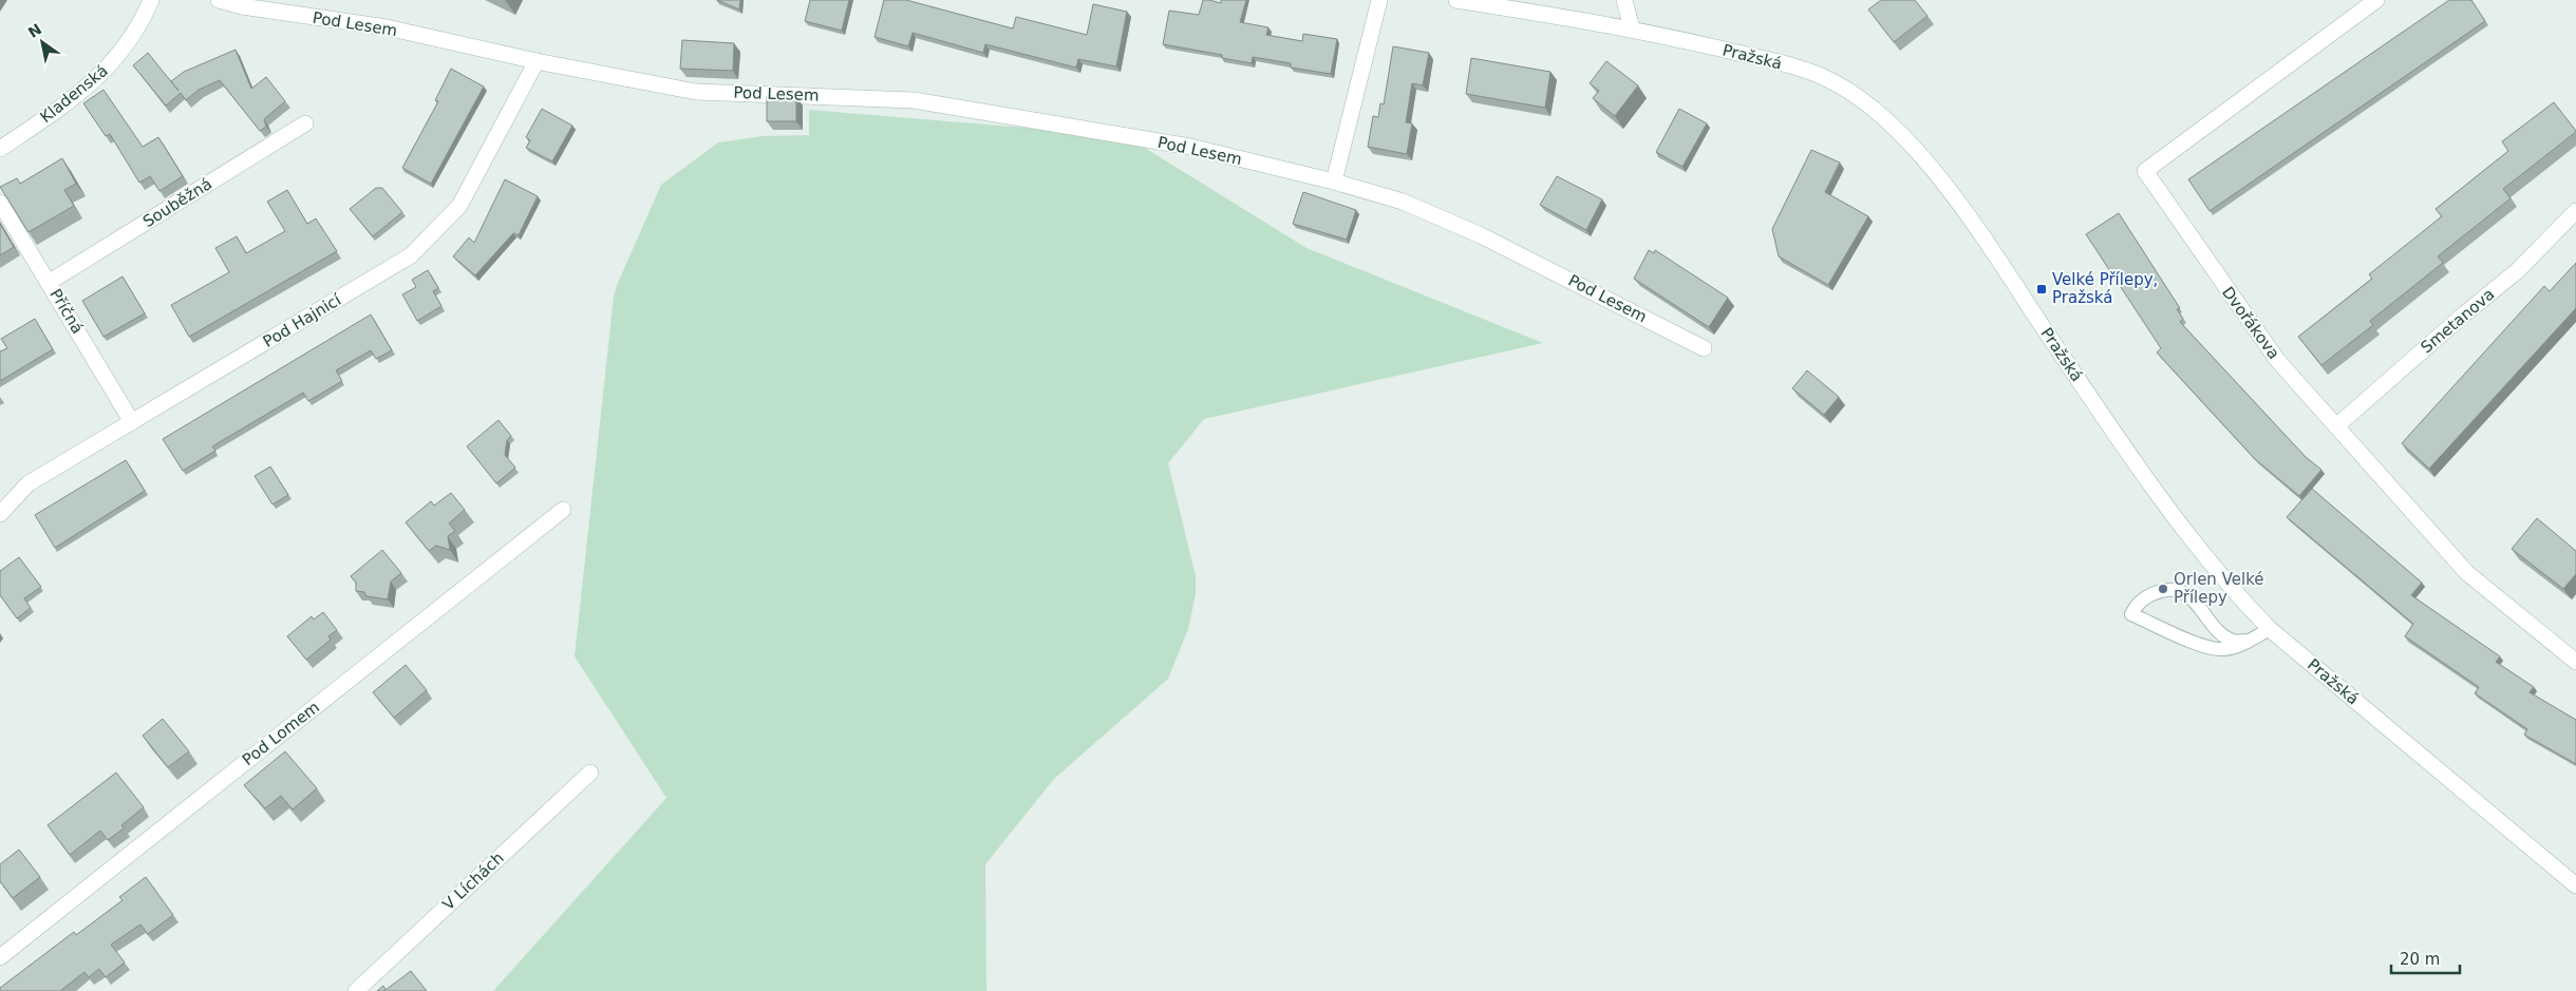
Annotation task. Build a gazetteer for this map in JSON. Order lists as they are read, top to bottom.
{
  "streets": {
    "street": [
      "Pod Lesem",
      "Pražská",
      "Kladenská",
      "Souběžná",
      "Příčná",
      "Pod Hajnicí",
      "Smetanova",
      "Dvořákova",
      "Pod Lomem",
      "V Líchách"
    ]
  },
  "crossings": [
    ["Pod Lesem", "Pod Hajnicí"],
    ["Souběžná", "Příčná"],
    ["Příčná", "Pod Hajnicí"],
    ["Smetanova", "Dvořákova"]
  ],
  "places": {
    "transit": ["Velké Přílepy, Pražská"],
    "other": ["Orlen Velké Přílepy"]
  },
  "scale_bar": "20 m",
  "north": "top left"
}
